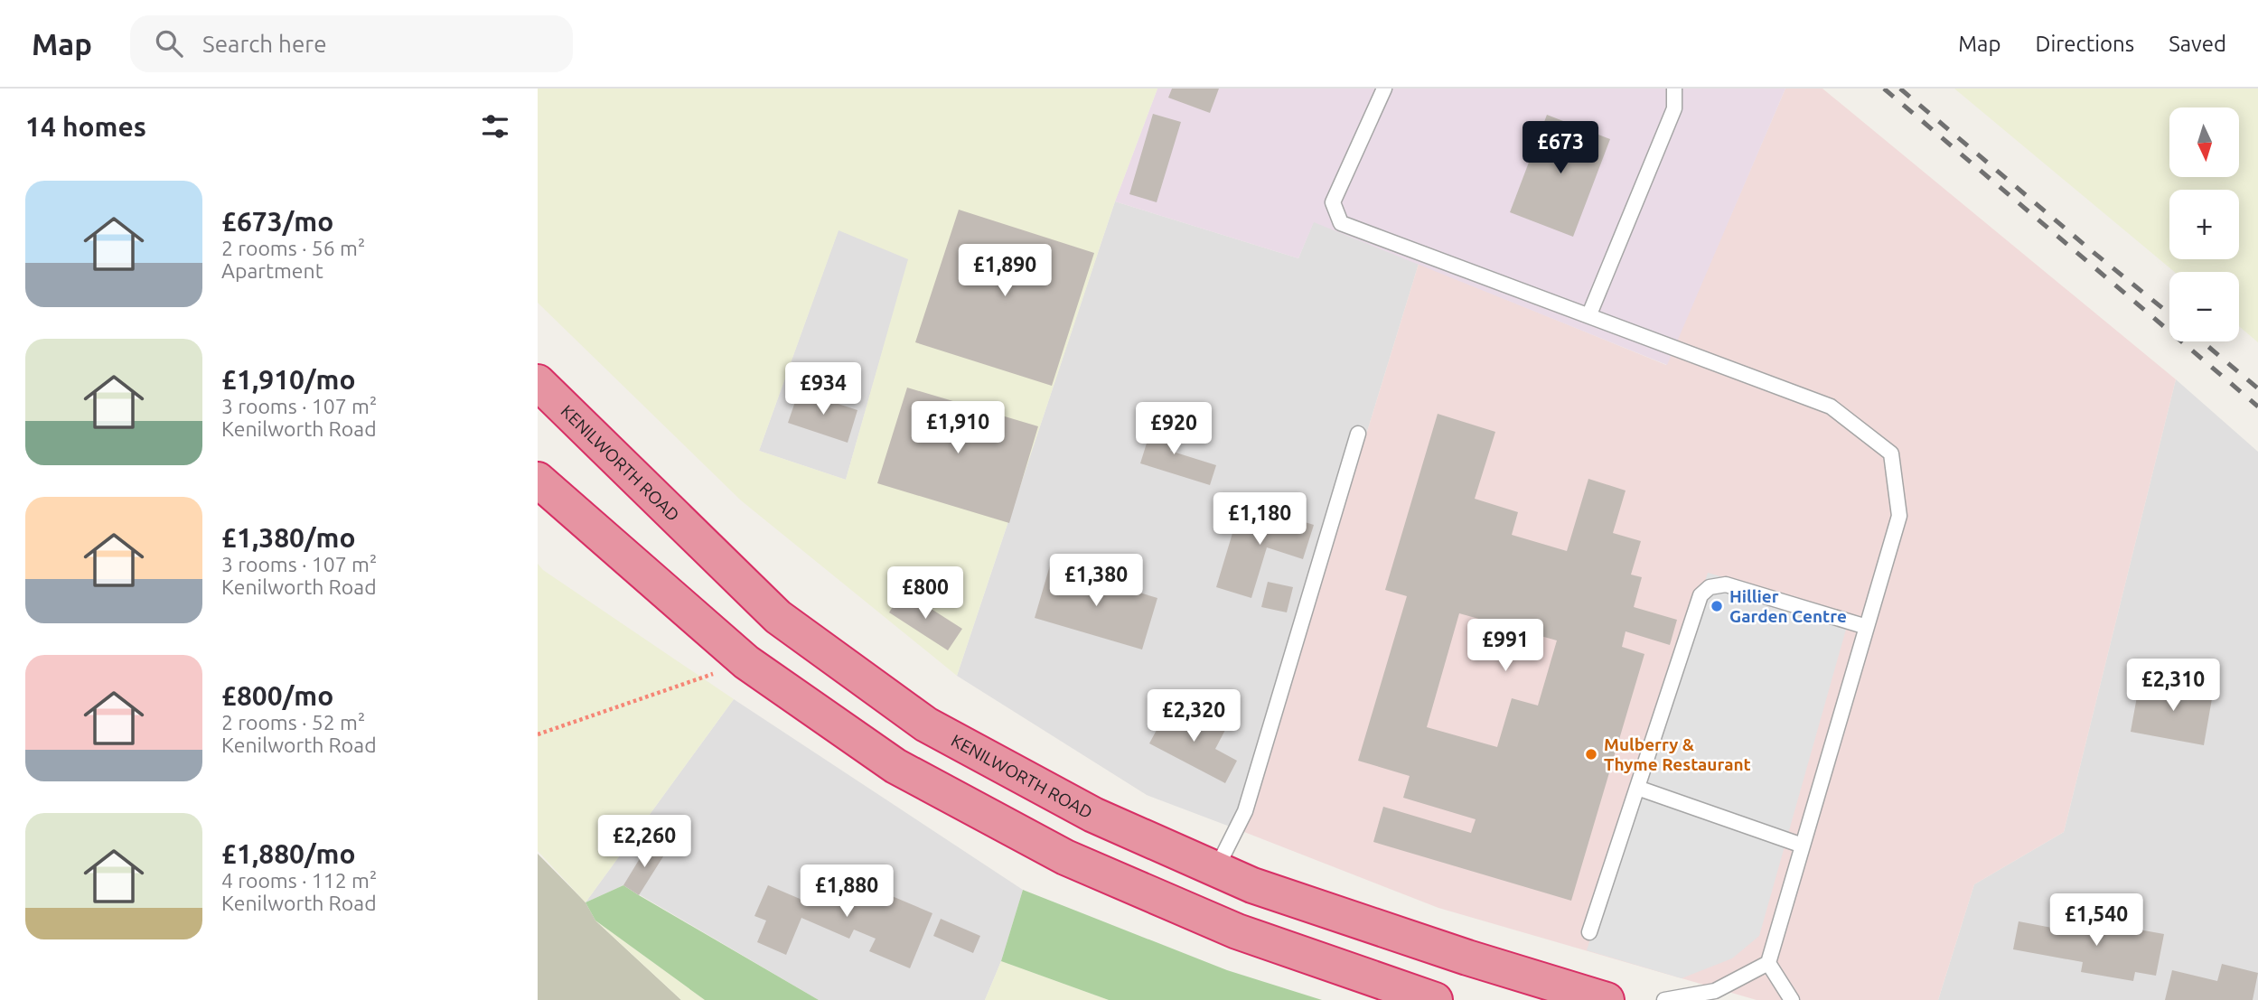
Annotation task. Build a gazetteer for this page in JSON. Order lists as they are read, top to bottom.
{
  "streets": {
    "highway": ["KENILWORTH ROAD"]
  },
  "places": ["Hillier Garden Centre", "Mulberry & Thyme Restaurant"],
  "north": "bottom",
  "page": {
    "header": "Map",
    "search": "Search here",
    "nav": ["Map", "Directions", "Saved"],
    "heading": "14 homes",
    "map_buttons": ["+", "−"],
    "price": [
      "£673",
      "£1,890",
      "£934",
      "£1,910",
      "£920",
      "£1,180",
      "£1,380",
      "£800",
      "£991",
      "£2,310",
      "£2,320",
      "£2,260",
      "£1,880",
      "£1,540"
    ],
    "list": [
      {
        "name": "£673/mo",
        "note": "2 rooms · 56 m² · Apartment"
      },
      {
        "name": "£1,910/mo",
        "note": "3 rooms · 107 m² · Kenilworth Road"
      },
      {
        "name": "£1,380/mo",
        "note": "3 rooms · 107 m² · Kenilworth Road"
      },
      {
        "name": "£800/mo",
        "note": "2 rooms · 52 m² · Kenilworth Road"
      },
      {
        "name": "£1,880/mo",
        "note": "4 rooms · 112 m² · Kenilworth Road"
      }
    ]
  }
}
